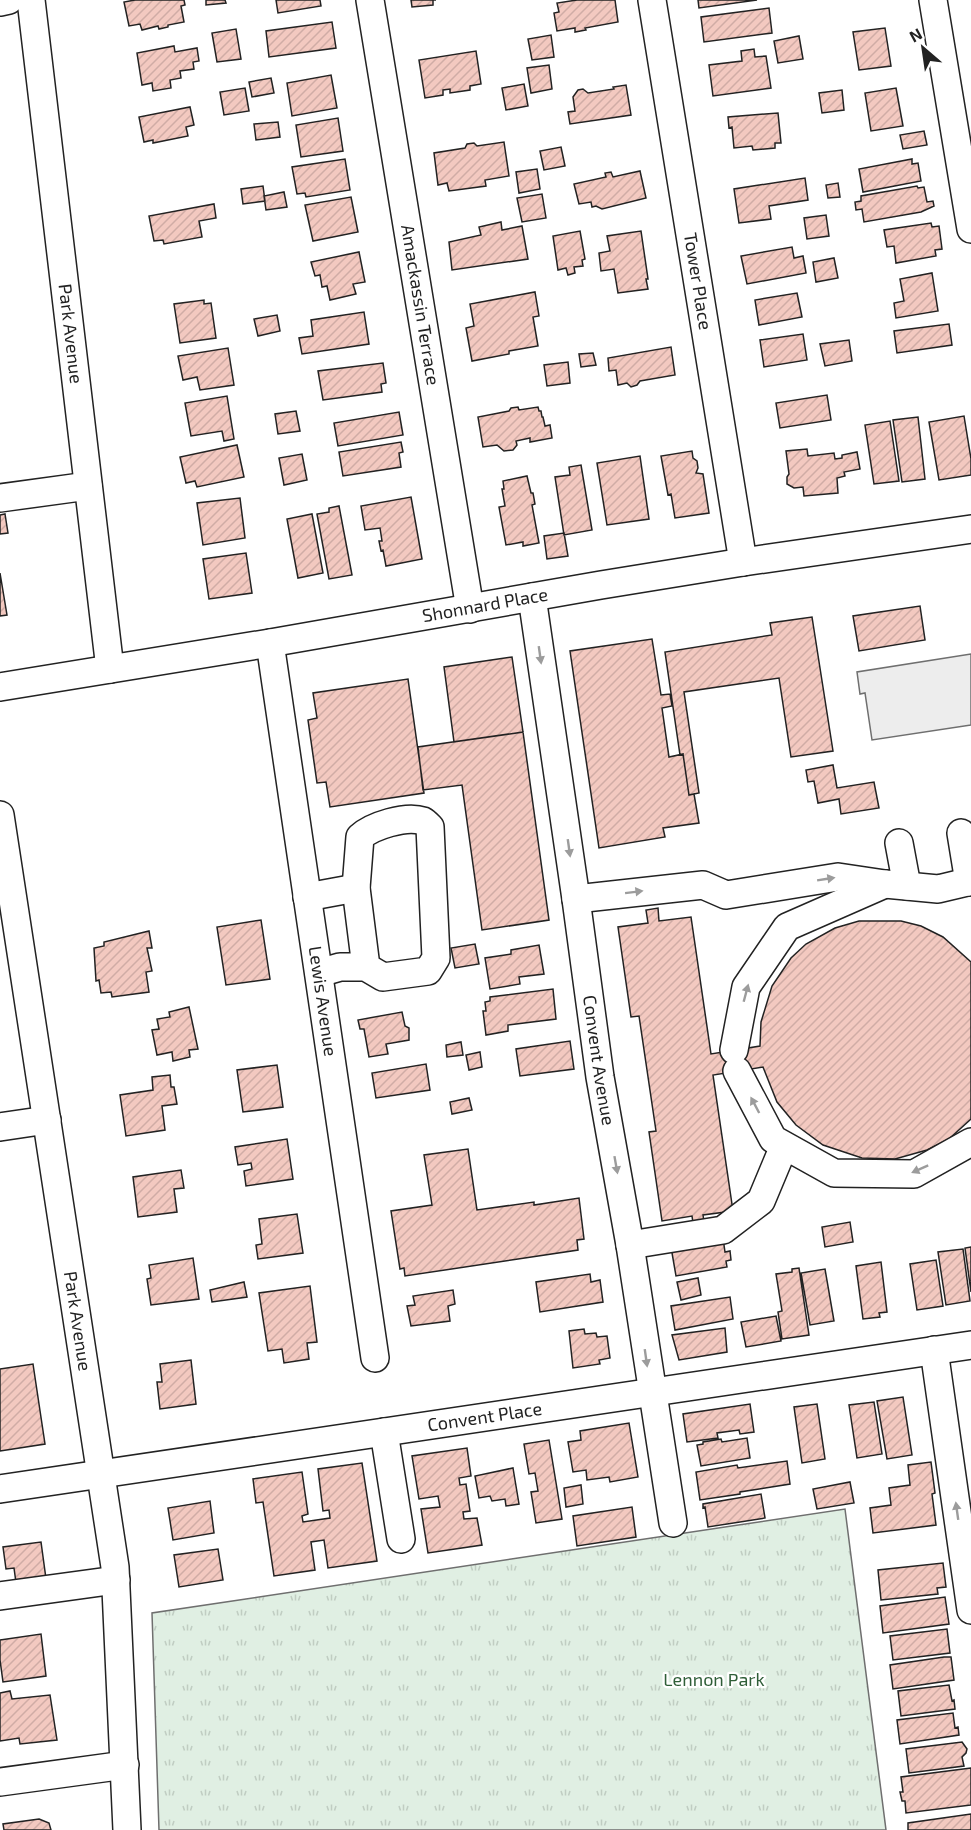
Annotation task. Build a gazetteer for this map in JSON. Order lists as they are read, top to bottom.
{
  "streets": {
    "street": [
      "Tower Place",
      "Amackassin Terrace",
      "Park Avenue",
      "Shonnard Place",
      "Lewis Avenue",
      "Convent Avenue",
      "Convent Place"
    ]
  },
  "crossings": [
    ["Tower Place", "Shonnard Place"],
    ["Amackassin Terrace", "Shonnard Place"],
    ["Park Avenue", "Shonnard Place"],
    ["Park Avenue", "Convent Place"],
    ["Shonnard Place", "Lewis Avenue"],
    ["Shonnard Place", "Convent Avenue"],
    ["Convent Avenue", "Convent Place"]
  ],
  "one_way": ["Convent Avenue"],
  "parks": ["Lennon Park"],
  "north": "top left"
}
